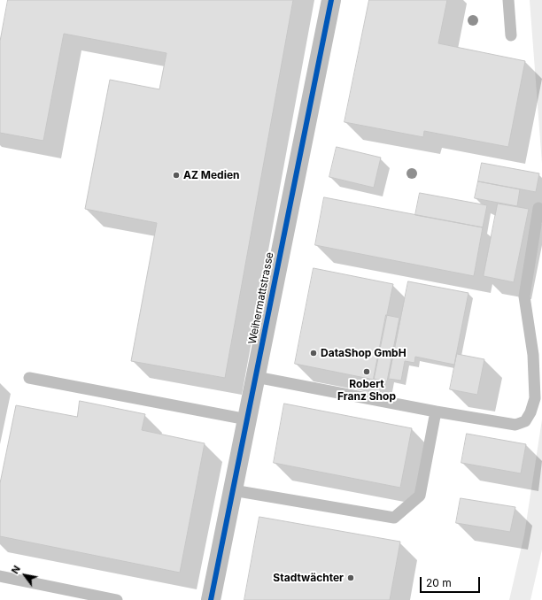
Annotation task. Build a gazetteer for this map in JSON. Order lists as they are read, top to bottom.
{
  "streets": {
    "street": ["Weihermattstrasse"]
  },
  "places": [
    "AZ Medien",
    "DataShop GmbH",
    "Robert Franz Shop",
    "Stadtwächter"
  ],
  "scale_bar": "20 m",
  "north": "top left"
}
